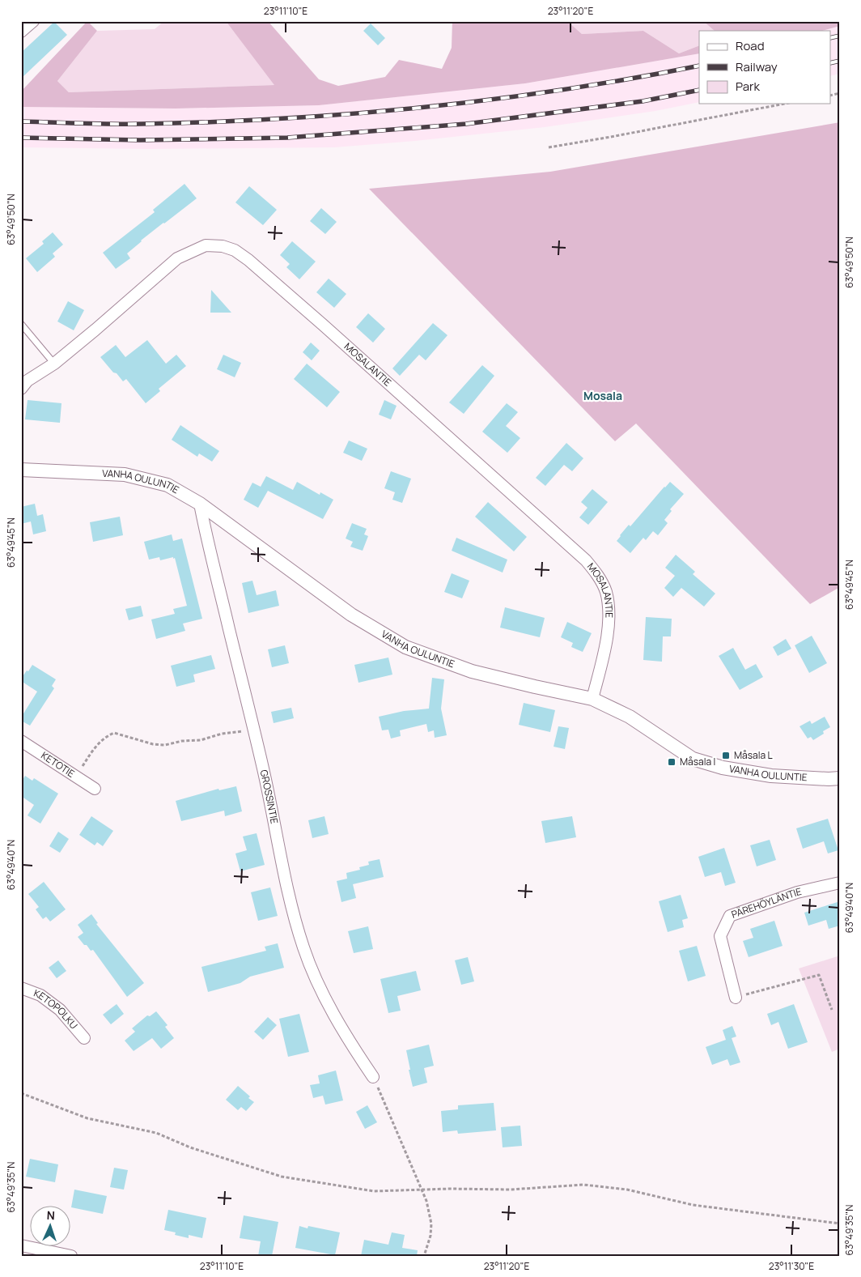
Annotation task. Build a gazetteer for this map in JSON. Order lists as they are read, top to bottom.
{
  "streets": {
    "street": [
      "MOSALANTIE",
      "VANHA OULUNTIE",
      "KETOTIE",
      "GROSSINTIE",
      "PÄREHÖYLÄNTIE",
      "KETOPOLKU"
    ]
  },
  "crossings": [
    ["MOSALANTIE", "VANHA OULUNTIE"],
    ["VANHA OULUNTIE", "GROSSINTIE"]
  ],
  "districts": ["Mosala"],
  "places": {
    "transit": ["Måsala L", "Måsala I"]
  },
  "legend": ["Road", "Railway", "Park"],
  "north": "top",
  "coordinates": [
    "23°11'10\"E",
    "23°11'20\"E",
    "63°49'50\"N",
    "63°49'45\"N",
    "63°49'40\"N",
    "63°49'35\"N",
    "23°11'30\"E"
  ]
}
